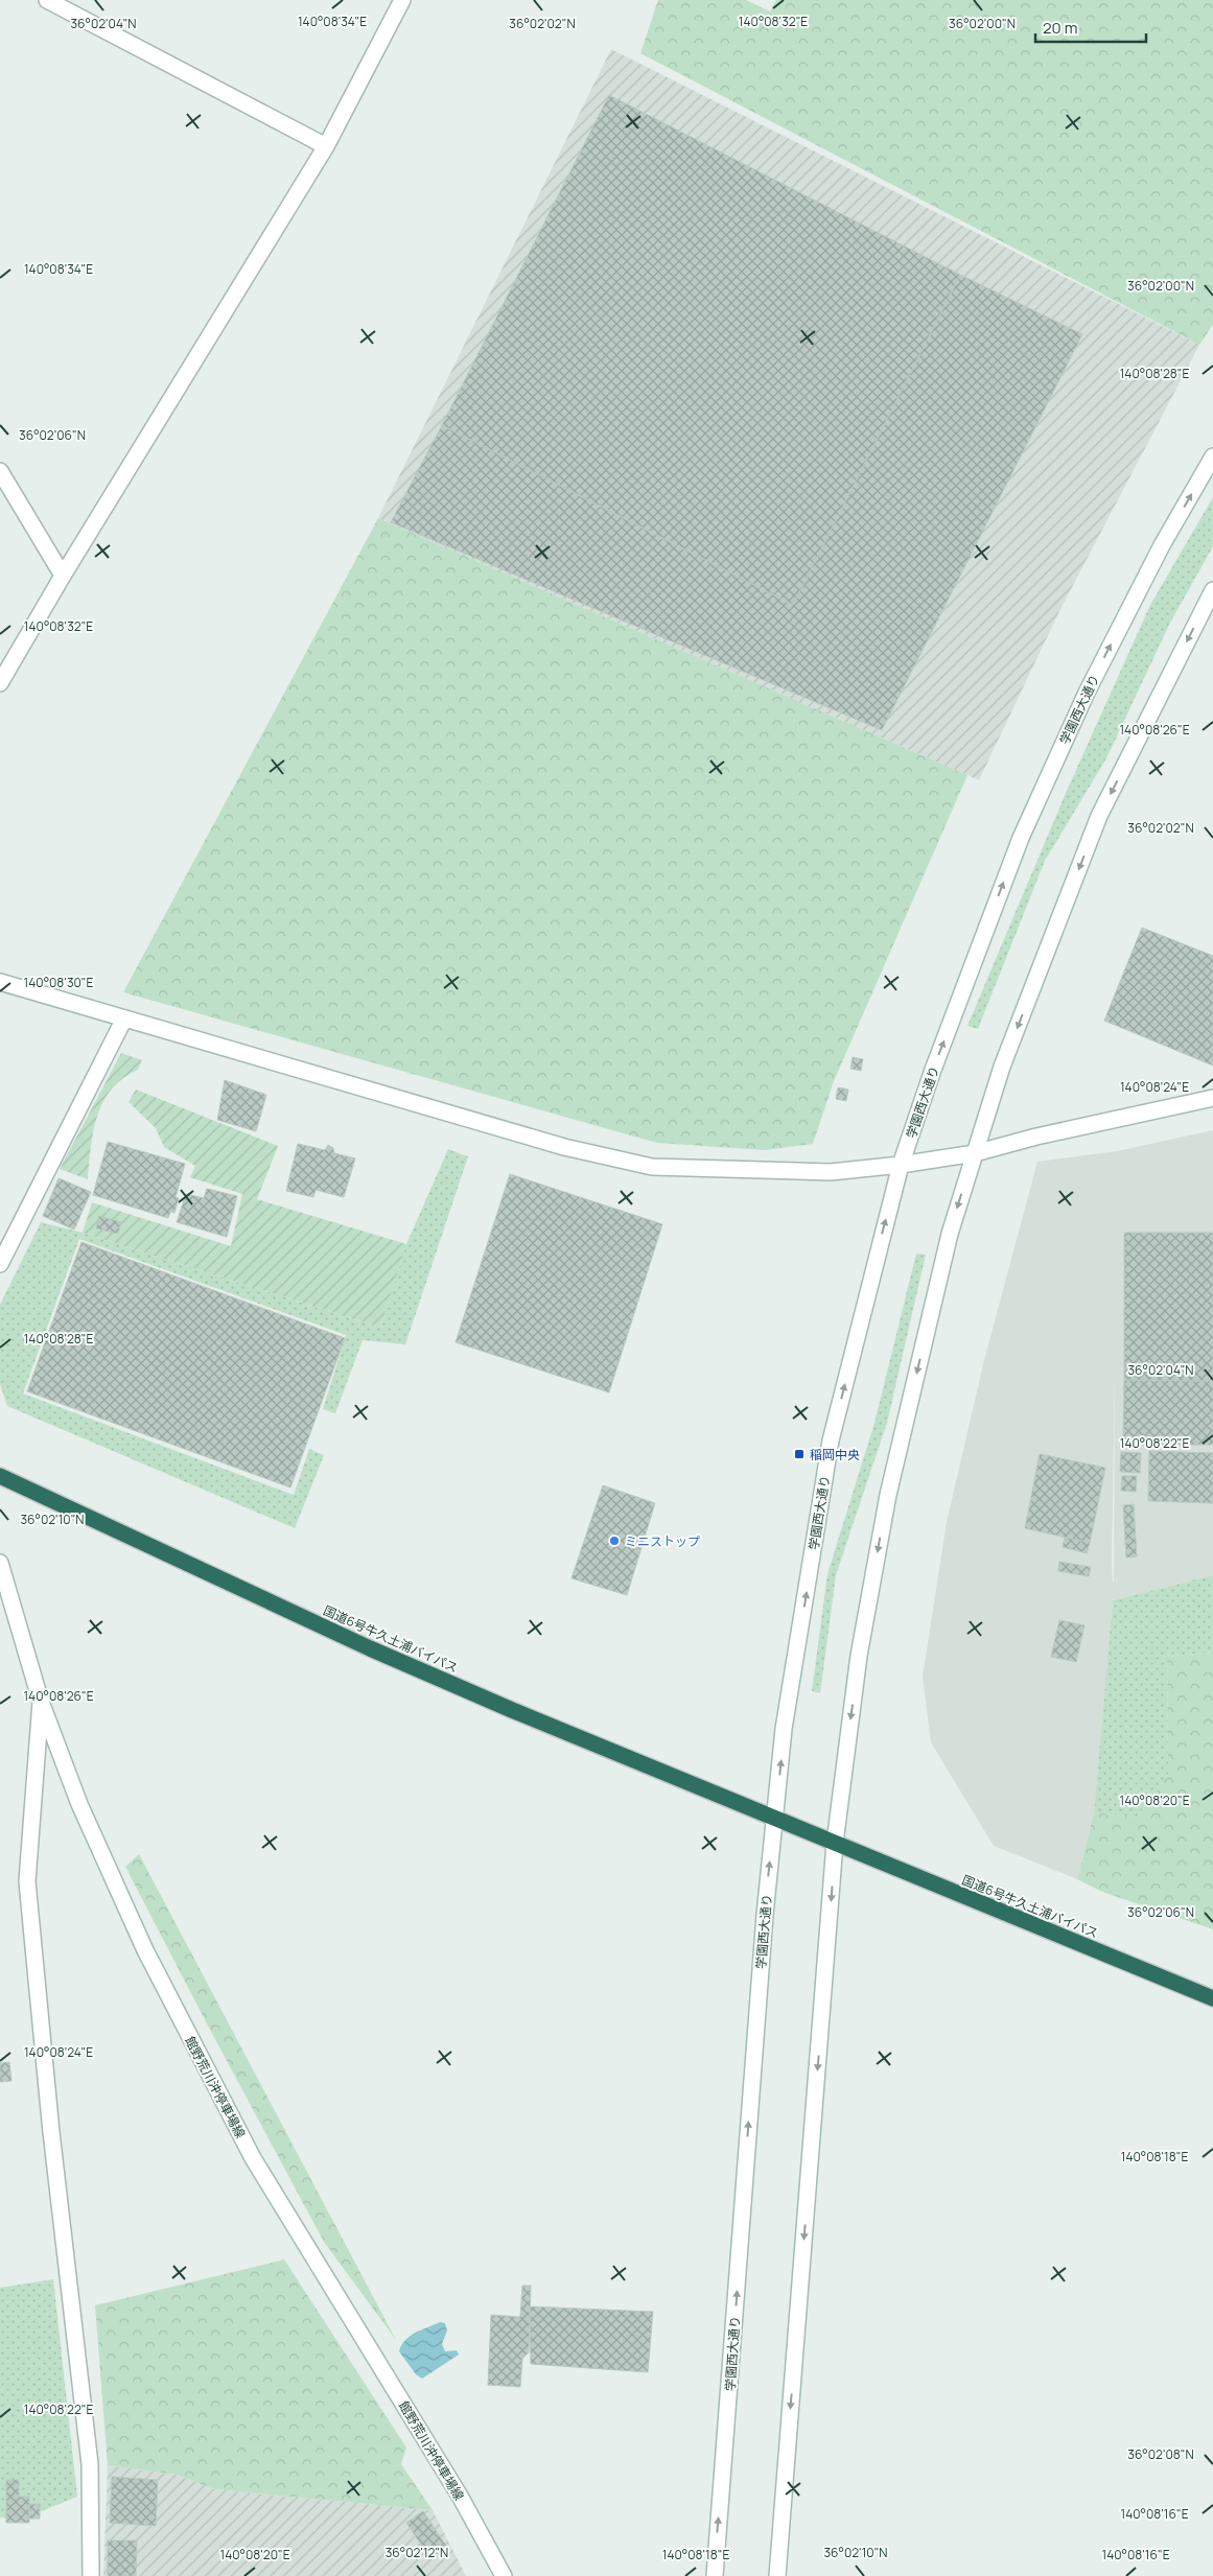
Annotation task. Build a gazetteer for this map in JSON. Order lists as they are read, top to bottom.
{
  "streets": {
    "highway": ["国道6号牛久土浦バイパス"],
    "main road": ["学園西大通り", "館野荒川沖停車場線"]
  },
  "crossings": [
    ["学園西大通り", "国道6号牛久土浦バイパス"]
  ],
  "places": {
    "transit": ["稲岡中央"],
    "other": ["ミニストップ"]
  },
  "scale_bar": "20 m",
  "coordinates": [
    "140°08'34\"E",
    "140°08'32\"E",
    "36°02'02\"N",
    "36°02'04\"N",
    "36°02'00\"N",
    "140°08'28\"E",
    "36°02'06\"N",
    "140°08'26\"E",
    "140°08'30\"E",
    "140°08'24\"E",
    "140°08'22\"E",
    "36°02'10\"N",
    "140°08'20\"E",
    "140°08'18\"E",
    "36°02'08\"N",
    "140°08'16\"E",
    "36°02'12\"N"
  ]
}
